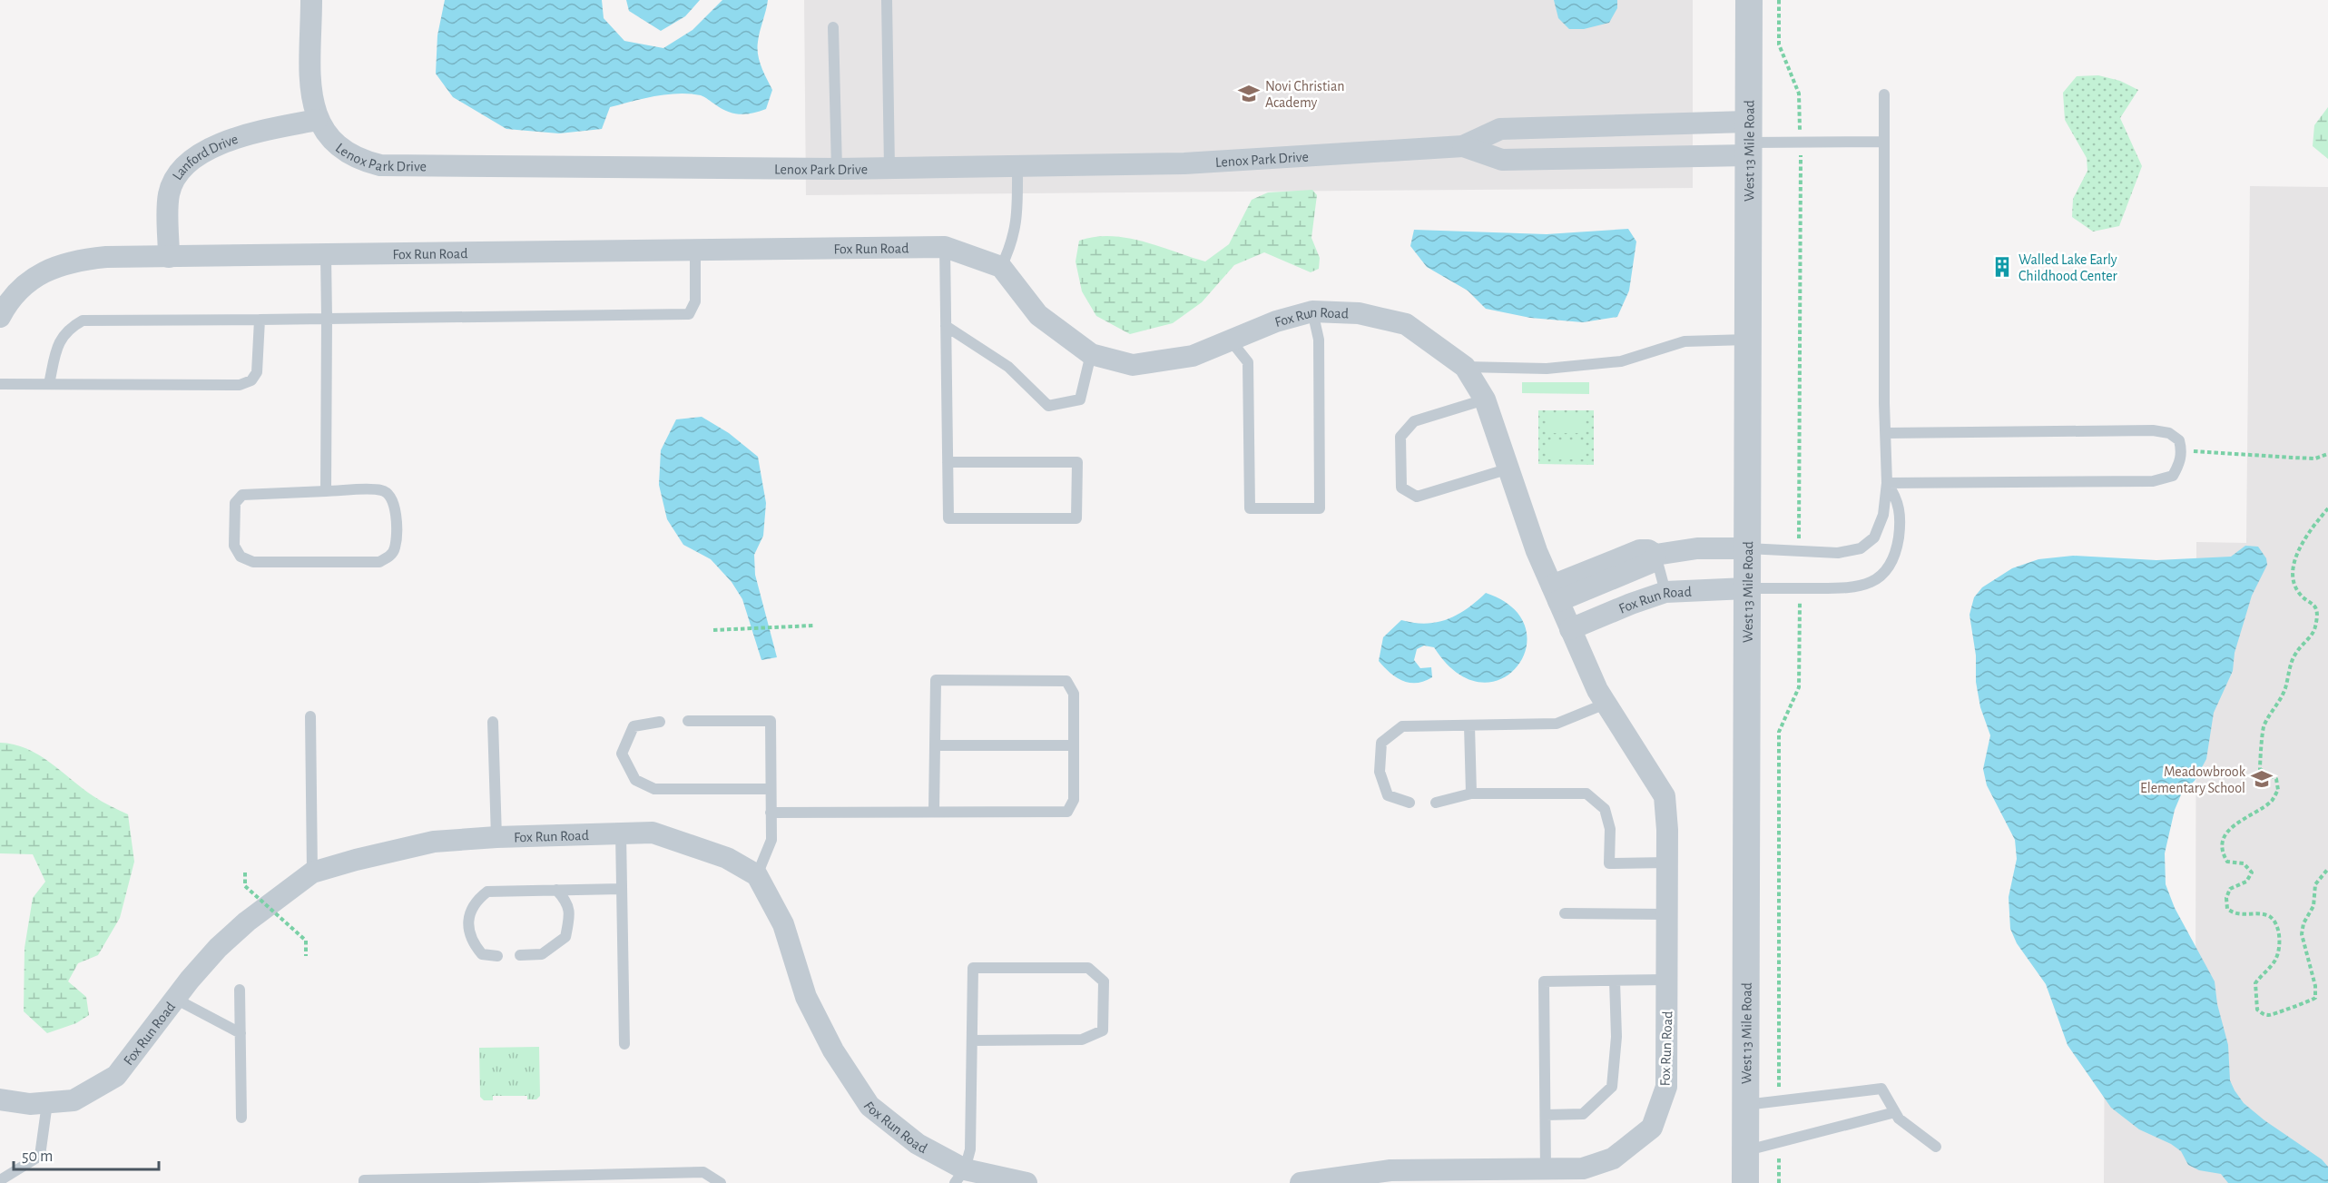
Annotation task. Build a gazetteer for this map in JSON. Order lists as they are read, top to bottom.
{
  "streets": {
    "street": [
      "West 13 Mile Road",
      "Lenox Park Drive",
      "Lanford Drive",
      "Fox Run Road"
    ]
  },
  "crossings": [
    ["West 13 Mile Road", "Lenox Park Drive"],
    ["West 13 Mile Road", "Fox Run Road"],
    ["Lenox Park Drive", "Lanford Drive"],
    ["Lanford Drive", "Fox Run Road"]
  ],
  "places": {
    "school or university": ["Novi Christian Academy", "Meadowbrook Elementary School"],
    "building": ["Walled Lake Early Childhood Center"]
  },
  "scale_bar": "50 m"
}
